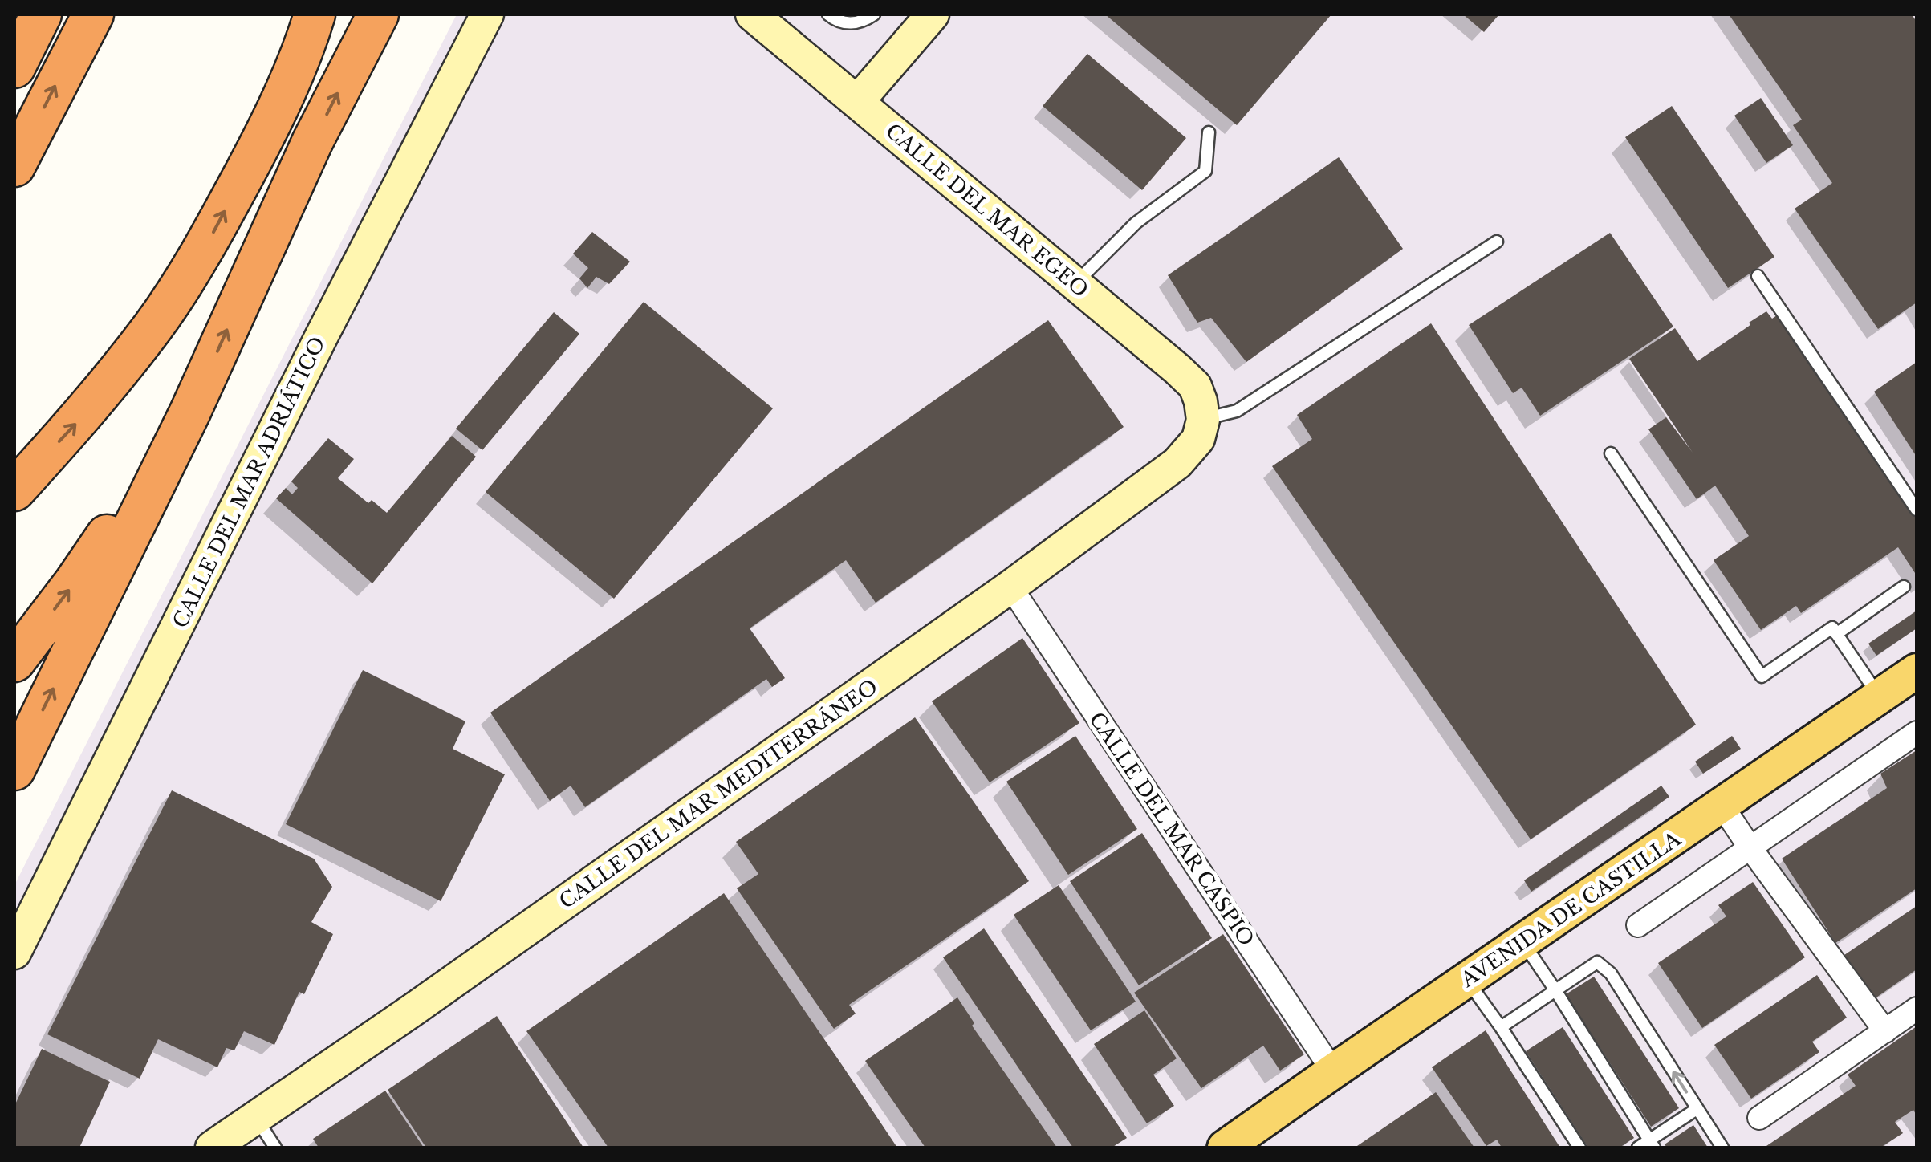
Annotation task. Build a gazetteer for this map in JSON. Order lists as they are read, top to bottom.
{
  "streets": {
    "main road": ["AVENIDA DE CASTILLA"],
    "street": [
      "CALLE DEL MAR EGEO",
      "CALLE DEL MAR ADRIÁTICO",
      "CALLE DEL MAR MEDITERRÁNEO",
      "CALLE DEL MAR CASPIO"
    ]
  },
  "crossings": [
    ["CALLE DEL MAR EGEO", "CALLE DEL MAR MEDITERRÁNEO"],
    ["CALLE DEL MAR MEDITERRÁNEO", "CALLE DEL MAR CASPIO"],
    ["CALLE DEL MAR CASPIO", "AVENIDA DE CASTILLA"]
  ]
}
